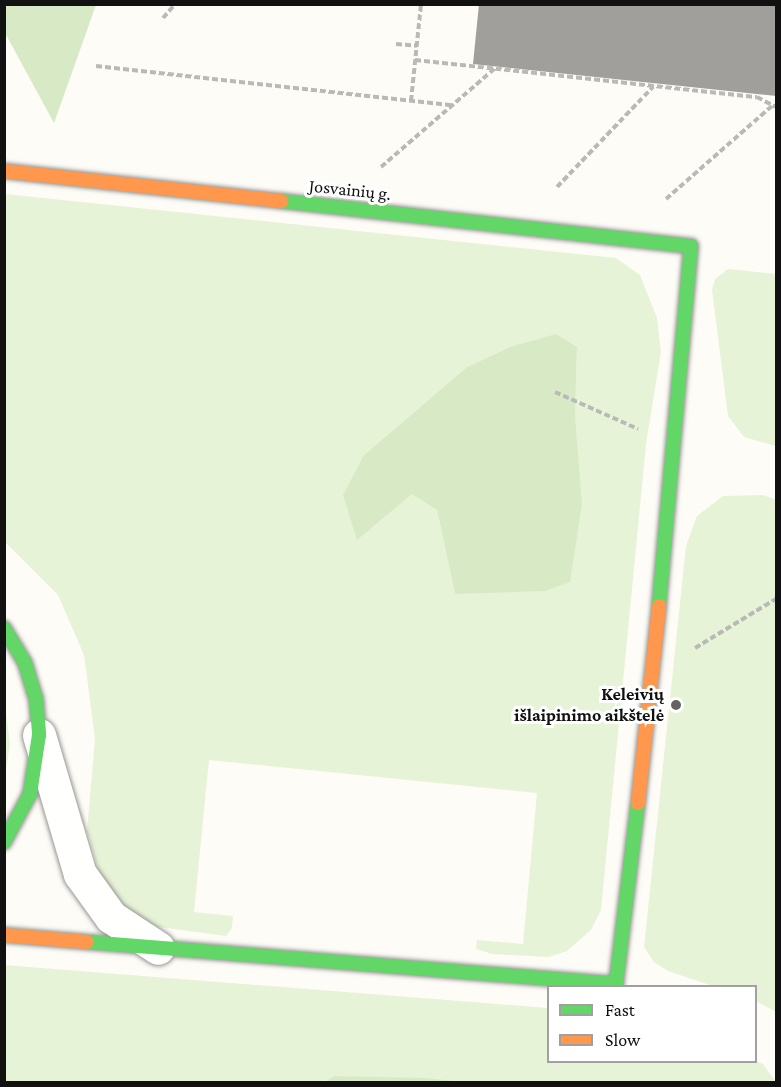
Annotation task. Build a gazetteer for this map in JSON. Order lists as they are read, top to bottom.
{
  "streets": {
    "street": ["Josvainių g."]
  },
  "places": ["Keleivių išlaipinimo aikštelė"],
  "legend": ["Fast", "Slow"]
}
